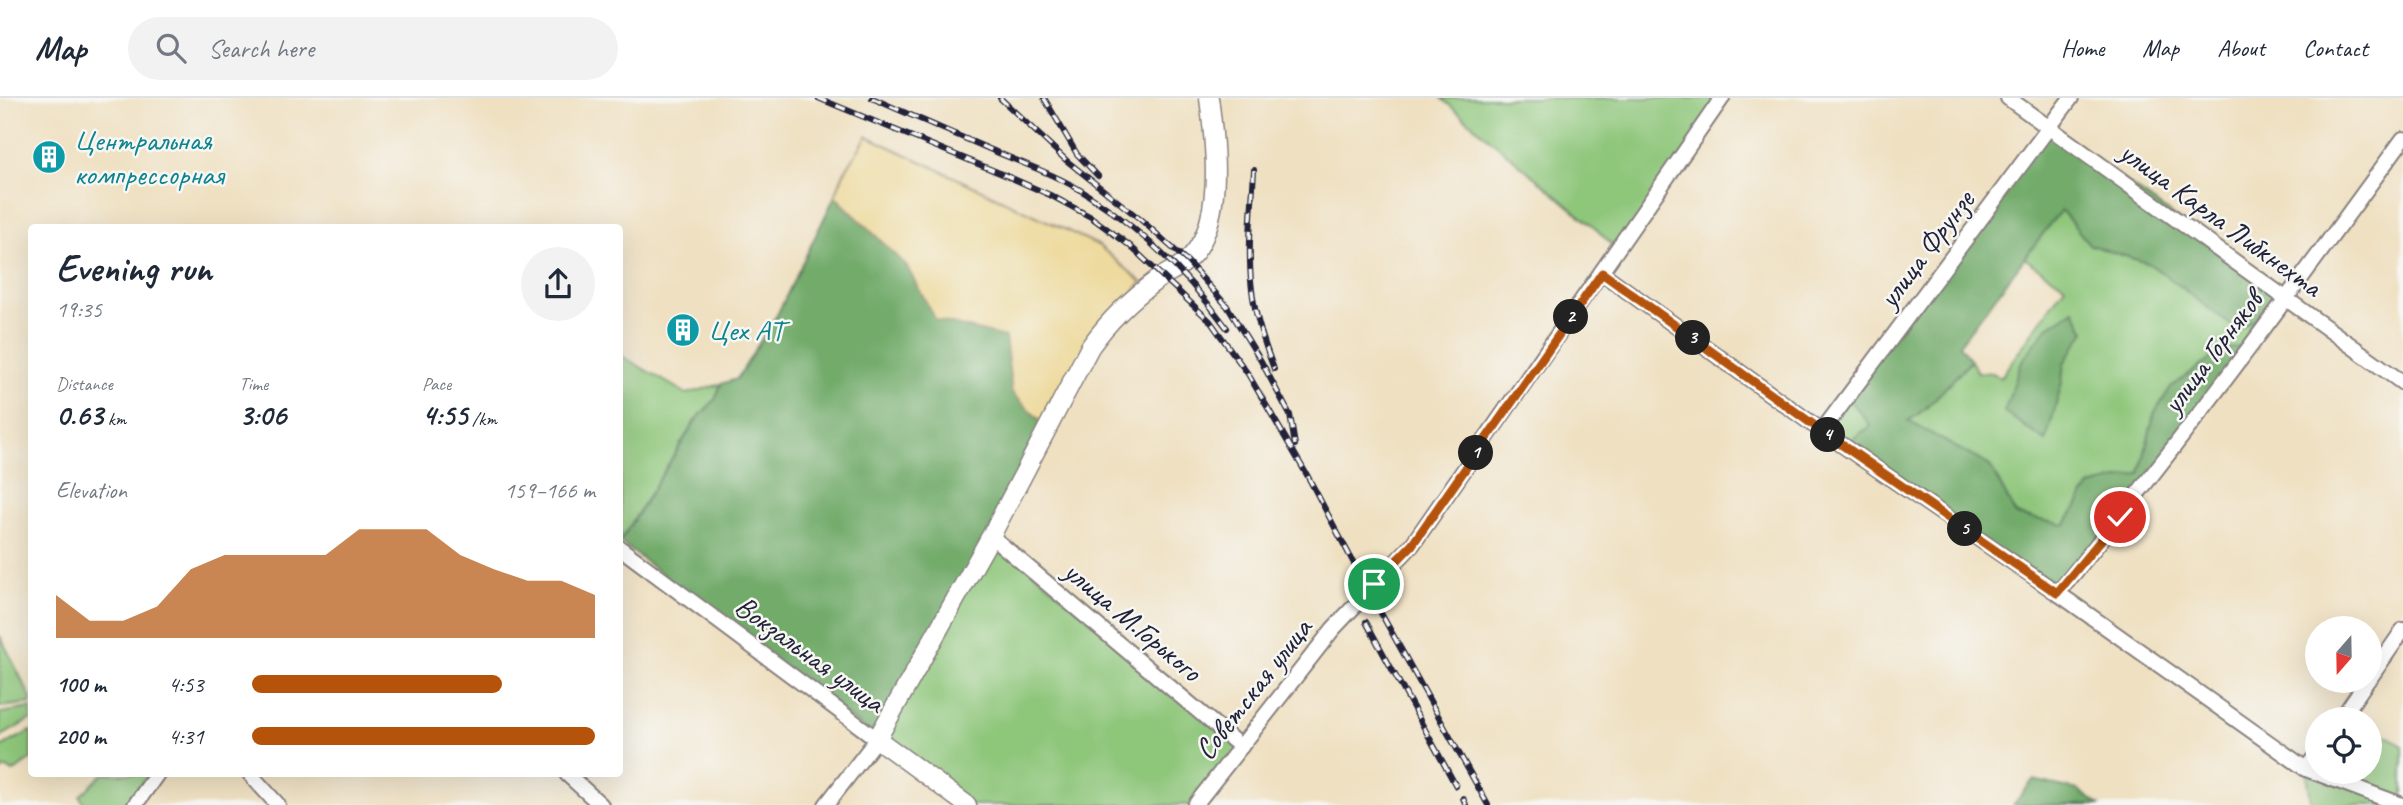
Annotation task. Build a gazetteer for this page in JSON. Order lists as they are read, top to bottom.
{
  "streets": {
    "main road": ["Вокзальная улица"],
    "street": [
      "улица Карла Либкнехта",
      "улица Фрунзе",
      "улица Горняков",
      "улица М.Горького",
      "Советская улица"
    ]
  },
  "crossings": [
    ["улица Карла Либкнехта", "улица Фрунзе"],
    ["улица Карла Либкнехта", "улица Горняков"],
    ["улица М.Горького", "Советская улица"]
  ],
  "places": {
    "building": ["Центральная компрессорная", "Цех АТ"]
  },
  "north": "bottom",
  "page": {
    "header": "Map",
    "search": "Search here",
    "nav": [
      "Home",
      "Map",
      "About",
      "Contact"
    ],
    "heading": ["Evening run", "19:35"],
    "pins": [
      "2",
      "3",
      "4",
      "1",
      "5"
    ],
    "stats": [
      ["Distance", "0.63 km"],
      ["Time", "3:06"],
      ["Pace", "4:55 /km"]
    ],
    "chart": ["Elevation", "159–166 m"],
    "list": [
      {
        "name": "100 m",
        "note": "4:53"
      },
      {
        "name": "200 m",
        "note": "4:31"
      }
    ]
  }
}
